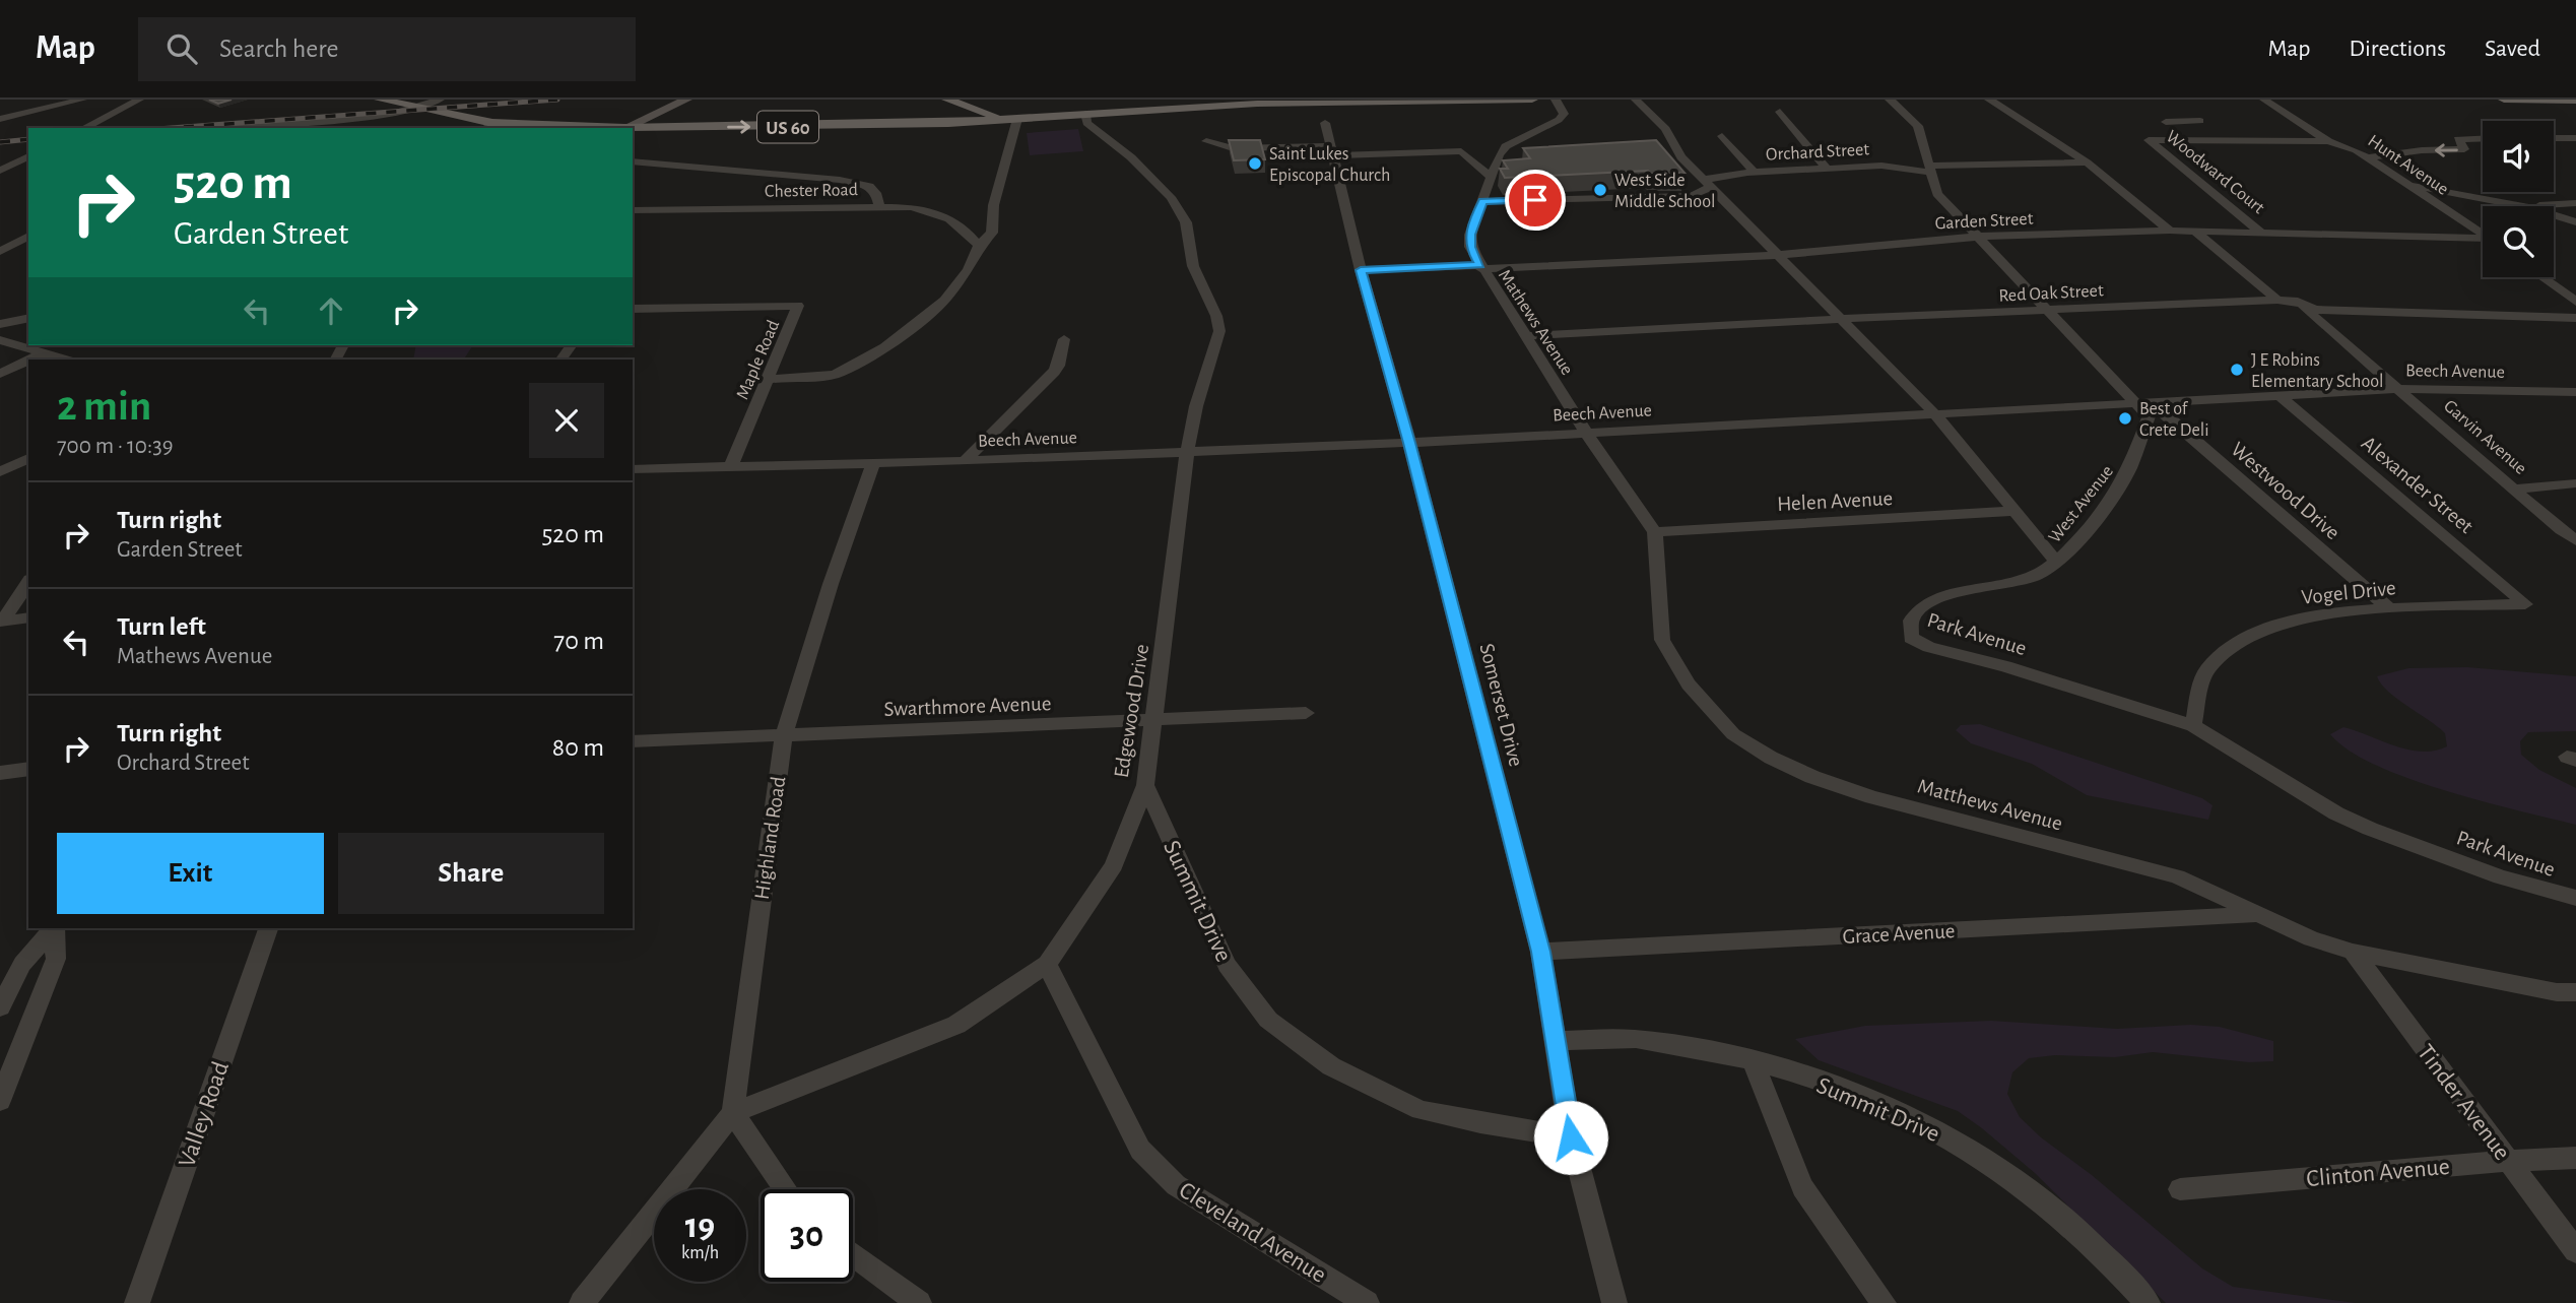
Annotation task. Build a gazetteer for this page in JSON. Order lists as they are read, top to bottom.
{
  "streets": {
    "main road": ["US 60"],
    "street": [
      "Orchard Street",
      "Hunt Avenue",
      "Woodward Court",
      "Chester Road",
      "Garden Street",
      "Red Oak Street",
      "Mathews Avenue",
      "Maple Road",
      "Beech Avenue",
      "Garvin Avenue",
      "Alexander Street",
      "Westwood Drive",
      "Helen Avenue",
      "West Avenue",
      "Vogel Drive",
      "Park Avenue",
      "Somerset Drive",
      "Swarthmore Avenue",
      "Edgewood Drive",
      "Matthews Avenue",
      "Highland Road",
      "Summit Drive",
      "Grace Avenue",
      "Tinder Avenue",
      "Valley Road",
      "Clinton Avenue",
      "Cleveland Avenue"
    ]
  },
  "crossings": [
    ["US 60", "Edgewood Drive"],
    ["Orchard Street", "Mathews Avenue"],
    ["Woodward Court", "Garden Street"],
    ["Garden Street", "Mathews Avenue"],
    ["Garden Street", "Somerset Drive"],
    ["Red Oak Street", "Mathews Avenue"],
    ["Red Oak Street", "Garvin Avenue"],
    ["Mathews Avenue", "Beech Avenue"],
    ["Maple Road", "Beech Avenue"],
    ["Beech Avenue", "Garvin Avenue"],
    ["Beech Avenue", "Alexander Street"],
    ["Beech Avenue", "Westwood Drive"],
    ["Beech Avenue", "West Avenue"],
    ["Beech Avenue", "Somerset Drive"],
    ["Beech Avenue", "Edgewood Drive"],
    ["Beech Avenue", "Highland Road"],
    ["Alexander Street", "Vogel Drive"],
    ["Westwood Drive", "West Avenue"],
    ["Westwood Drive", "Vogel Drive"],
    ["Helen Avenue", "Matthews Avenue"],
    ["West Avenue", "Park Avenue"],
    ["Vogel Drive", "Park Avenue"],
    ["Somerset Drive", "Summit Drive"],
    ["Somerset Drive", "Grace Avenue"],
    ["Swarthmore Avenue", "Edgewood Drive"],
    ["Swarthmore Avenue", "Highland Road"],
    ["Edgewood Drive", "Highland Road"],
    ["Edgewood Drive", "Summit Drive"],
    ["Edgewood Drive", "Cleveland Avenue"],
    ["Matthews Avenue", "Grace Avenue"],
    ["Matthews Avenue", "Tinder Avenue"],
    ["Tinder Avenue", "Clinton Avenue"]
  ],
  "places": [
    "Saint Lukes Episcopal Church",
    "West Side Middle School",
    "J E Robins Elementary School",
    "Best of Crete Deli"
  ],
  "page": {
    "header": "Map",
    "search": "Search here",
    "nav": ["Map", "Directions", "Saved"],
    "turn": ["520 m", "Garden Street"],
    "heading": ["2 min", "700 m · 10:39"],
    "list": [
      {
        "name": "Turn right",
        "note": "Garden Street",
        "value": "520 m"
      },
      {
        "name": "Turn left",
        "note": "Mathews Avenue",
        "value": "70 m"
      },
      {
        "name": "Turn right",
        "note": "Orchard Street",
        "value": "80 m"
      }
    ],
    "buttons": ["Exit", "Share"],
    "speed": "19 km/h",
    "limit": "30"
  }
}
